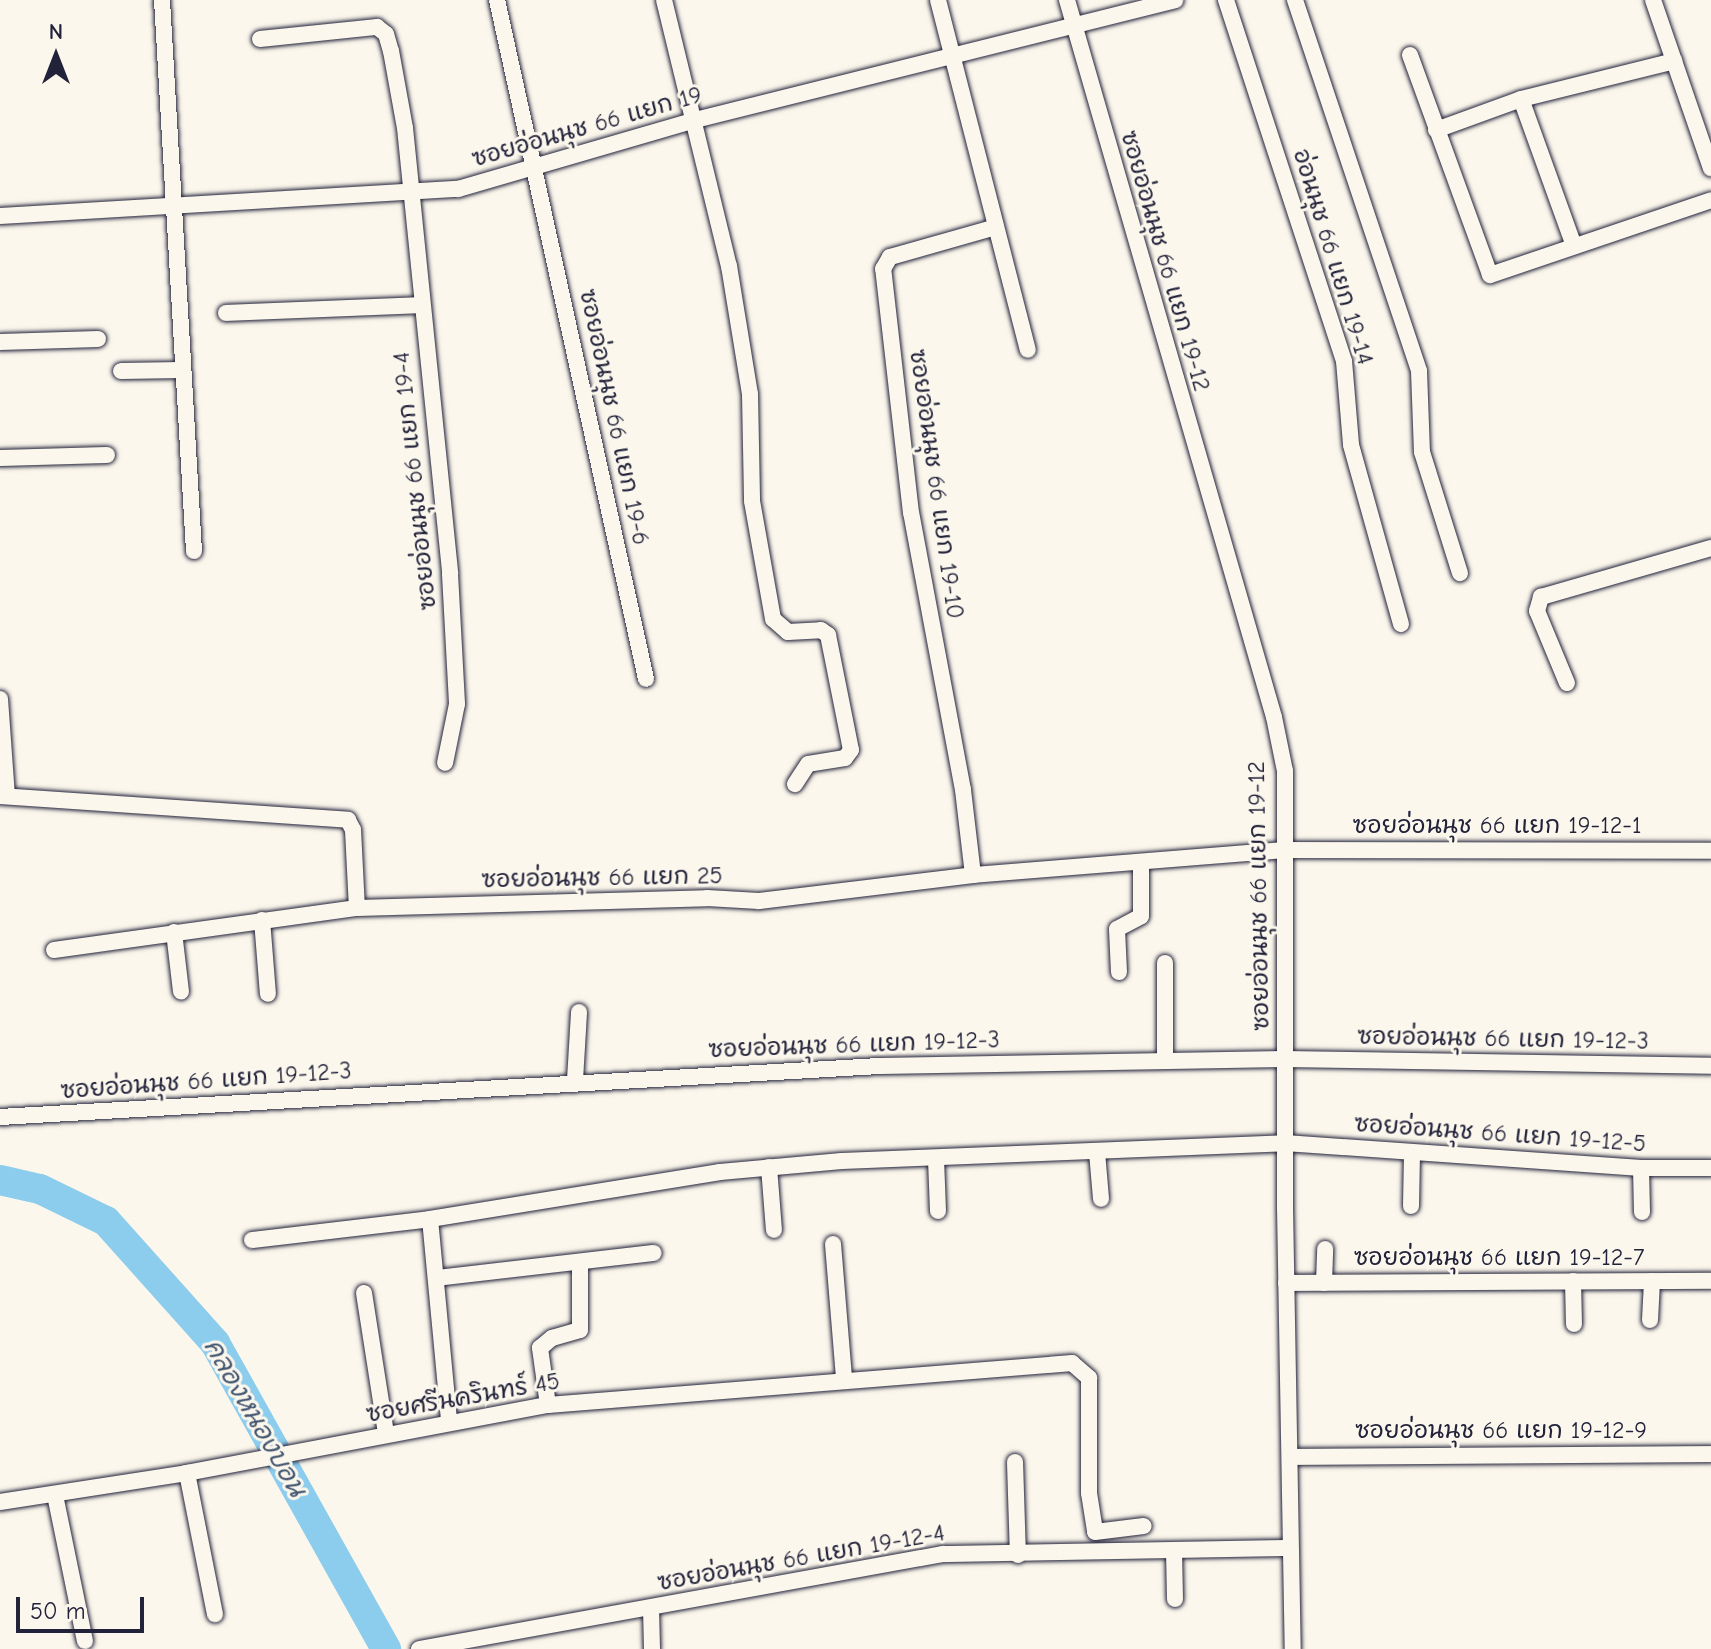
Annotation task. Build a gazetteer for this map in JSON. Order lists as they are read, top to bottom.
{
  "streets": {
    "street": [
      "ซอยอ่อนนุช 66 แยก 19",
      "อ่อนนุช 66 แยก 19-14",
      "ซอยอ่อนนุช 66 แยก 19-12",
      "ซอยอ่อนนุช 66 แยก 19-6",
      "ซอยอ่อนนุช 66 แยก 19-4",
      "ซอยอ่อนนุช 66 แยก 19-10",
      "ซอยอ่อนนุช 66 แยก 19-12-1",
      "ซอยอ่อนนุช 66 แยก 25",
      "ซอยอ่อนนุช 66 แยก 19-12-3",
      "ซอยอ่อนนุช 66 แยก 19-12-5",
      "ซอยอ่อนนุช 66 แยก 19-12-7",
      "ซอยศรีนครินทร์ 45",
      "ซอยอ่อนนุช 66 แยก 19-12-9",
      "ซอยอ่อนนุช 66 แยก 19-12-4"
    ]
  },
  "crossings": [
    ["ซอยอ่อนนุช 66 แยก 19", "ซอยอ่อนนุช 66 แยก 19-12"],
    ["ซอยอ่อนนุช 66 แยก 19", "ซอยอ่อนนุช 66 แยก 19-6"],
    ["ซอยอ่อนนุช 66 แยก 19", "ซอยอ่อนนุช 66 แยก 19-4"],
    ["ซอยอ่อนนุช 66 แยก 19-12", "ซอยอ่อนนุช 66 แยก 19-12-1"],
    ["ซอยอ่อนนุช 66 แยก 19-12", "ซอยอ่อนนุช 66 แยก 25"],
    ["ซอยอ่อนนุช 66 แยก 19-12", "ซอยอ่อนนุช 66 แยก 19-12-3"],
    ["ซอยอ่อนนุช 66 แยก 19-12", "ซอยอ่อนนุช 66 แยก 19-12-5"],
    ["ซอยอ่อนนุช 66 แยก 19-12", "ซอยอ่อนนุช 66 แยก 19-12-7"],
    ["ซอยอ่อนนุช 66 แยก 19-12", "ซอยอ่อนนุช 66 แยก 19-12-9"],
    ["ซอยอ่อนนุช 66 แยก 19-12", "ซอยอ่อนนุช 66 แยก 19-12-4"],
    ["ซอยอ่อนนุช 66 แยก 19-10", "ซอยอ่อนนุช 66 แยก 25"],
    ["ซอยอ่อนนุช 66 แยก 19-12-1", "ซอยอ่อนนุช 66 แยก 25"]
  ],
  "water": ["คลองหนองบอน"],
  "scale_bar": "50 m",
  "north": "top"
}
